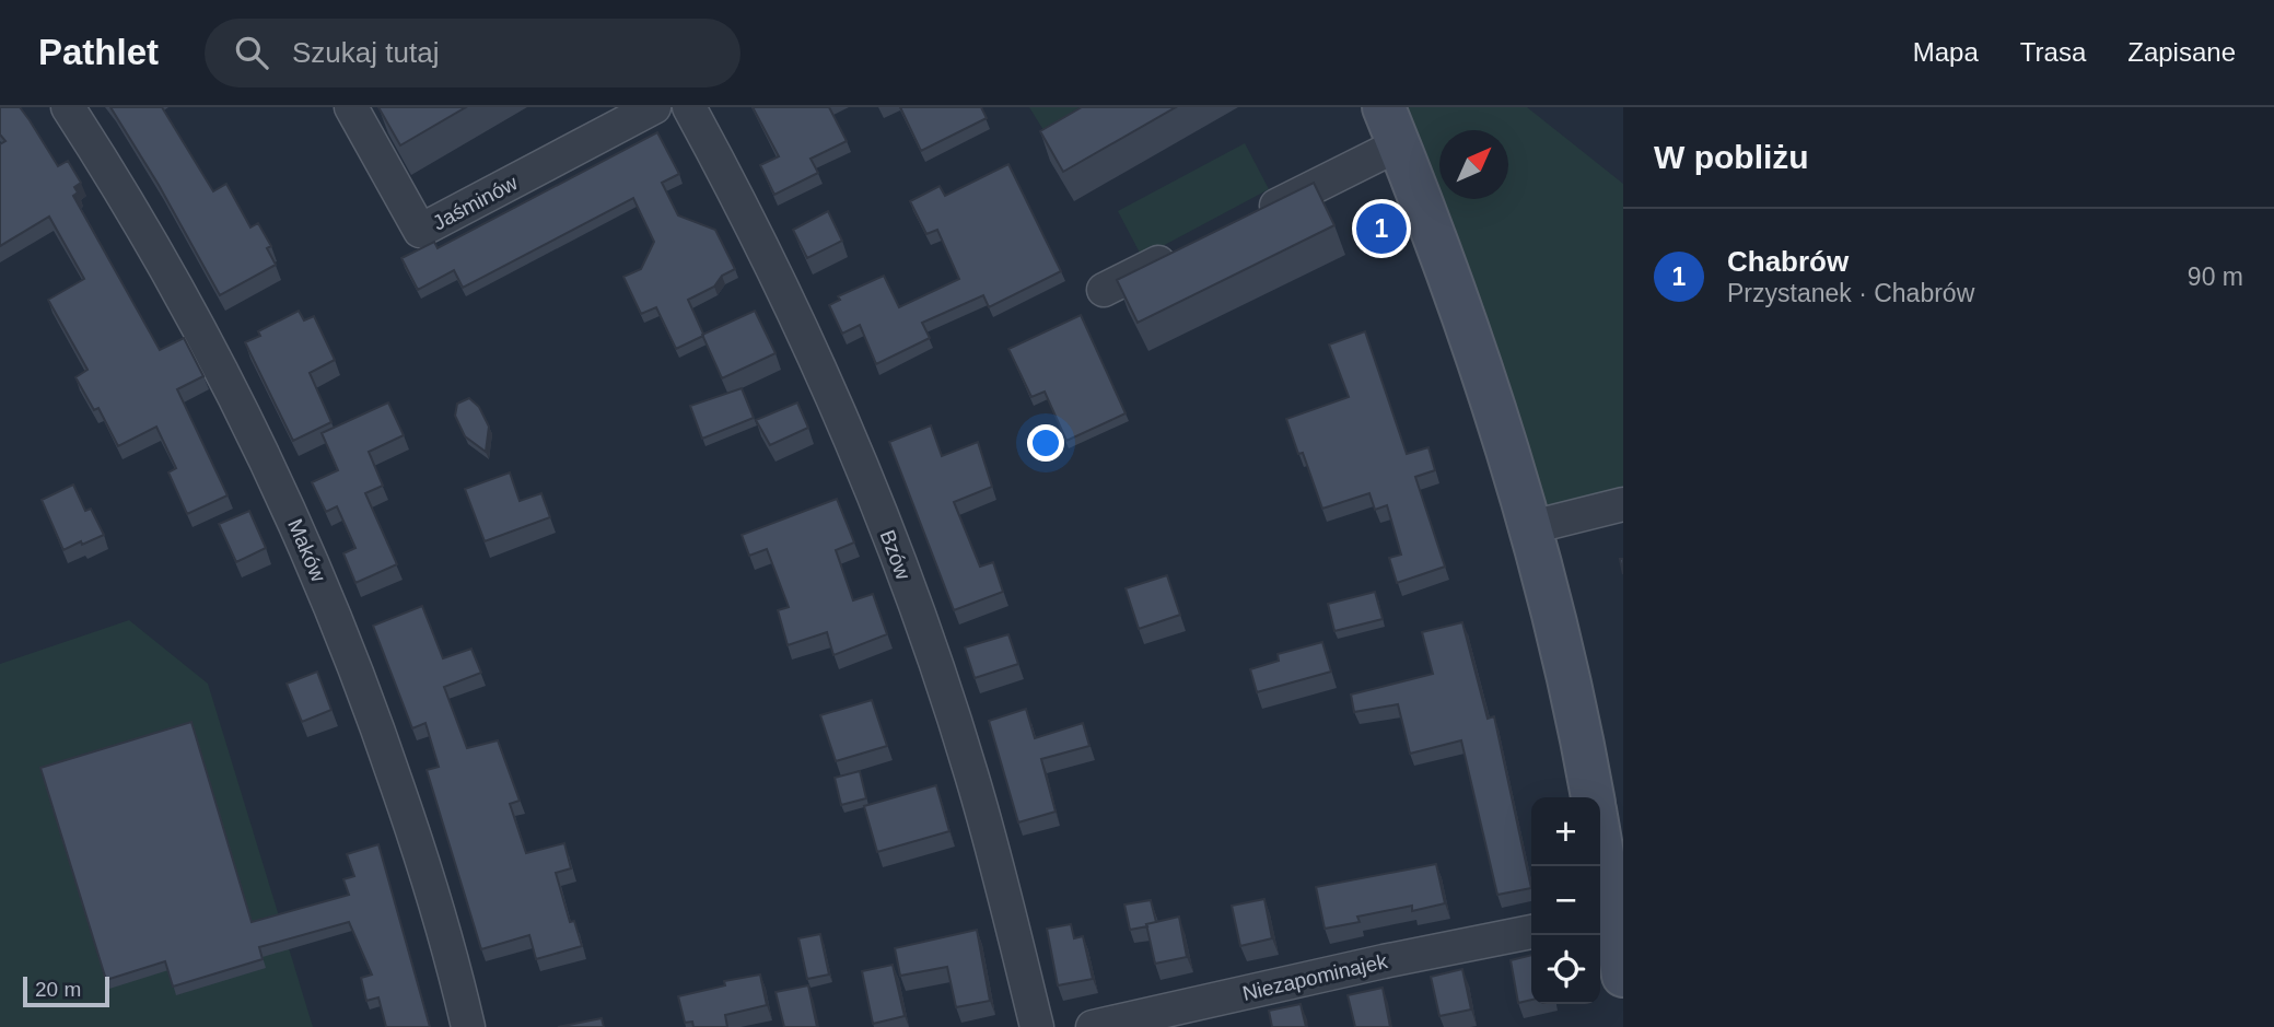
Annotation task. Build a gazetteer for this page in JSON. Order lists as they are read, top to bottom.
{
  "streets": {
    "street": [
      "Jaśminów",
      "Maków",
      "Bzów",
      "Niezapominajek"
    ]
  },
  "scale_bar": "20 m",
  "north": "top right",
  "page": {
    "header": "Pathlet",
    "search": "Szukaj tutaj",
    "nav": ["Mapa", "Trasa", "Zapisane"],
    "heading": "W pobliżu",
    "pins": "1",
    "list": [
      {
        "mark": "1",
        "name": "Chabrów",
        "note": "Przystanek · Chabrów",
        "value": "90 m"
      }
    ],
    "map_buttons": ["+", "−"],
    "scale": "20 m"
  }
}
